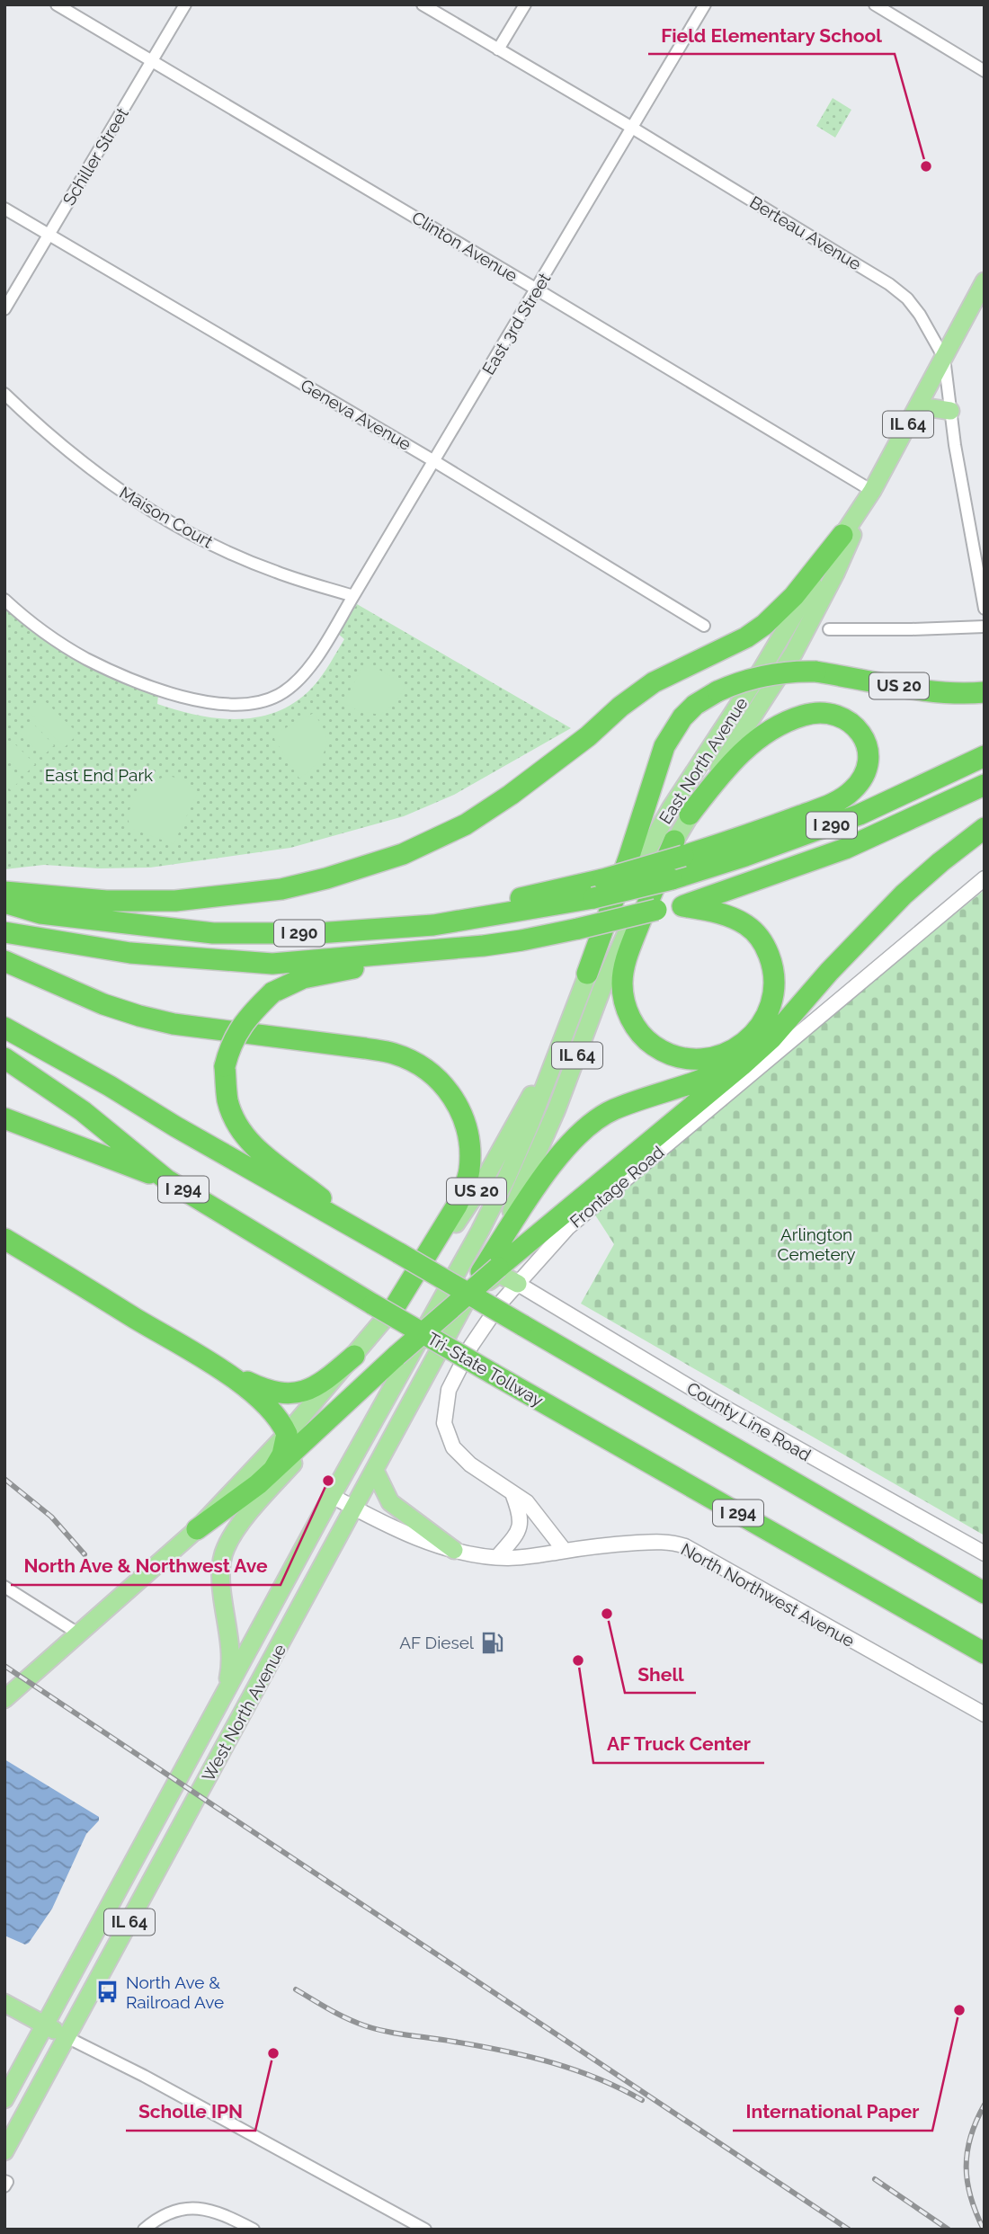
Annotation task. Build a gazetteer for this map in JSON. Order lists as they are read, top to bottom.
{
  "streets": {
    "highway": [
      "US 20",
      "I 290",
      "I 294",
      "Tri-State Tollway"
    ],
    "main road": ["IL 64", "East North Avenue", "West North Avenue"],
    "street": [
      "Schiller Street",
      "Berteau Avenue",
      "Clinton Avenue",
      "East 3rd Street",
      "Geneva Avenue",
      "Maison Court",
      "Frontage Road",
      "County Line Road",
      "North Northwest Avenue"
    ]
  },
  "crossings": [
    ["Schiller Street", "Clinton Avenue"],
    ["Schiller Street", "Geneva Avenue"],
    ["Berteau Avenue", "East 3rd Street"],
    ["Berteau Avenue", "East North Avenue"],
    ["Clinton Avenue", "East 3rd Street"],
    ["Clinton Avenue", "East North Avenue"],
    ["East 3rd Street", "Geneva Avenue"],
    ["East 3rd Street", "Maison Court"],
    ["US 20", "East North Avenue"],
    ["US 20", "Tri-State Tollway"],
    ["US 20", "West North Avenue"],
    ["East North Avenue", "West North Avenue"],
    ["Frontage Road", "County Line Road"],
    ["Frontage Road", "North Northwest Avenue"],
    ["North Northwest Avenue", "West North Avenue"]
  ],
  "parks": ["East End Park", "Arlington Cemetery"],
  "places": {
    "other": [
      "Field Elementary School",
      "North Ave & Northwest Ave",
      "Shell",
      "AF Truck Center",
      "International Paper",
      "Scholle IPN"
    ],
    "fuel station": ["AF Diesel"],
    "bus stop": ["North Ave & Railroad Ave"]
  }
}
